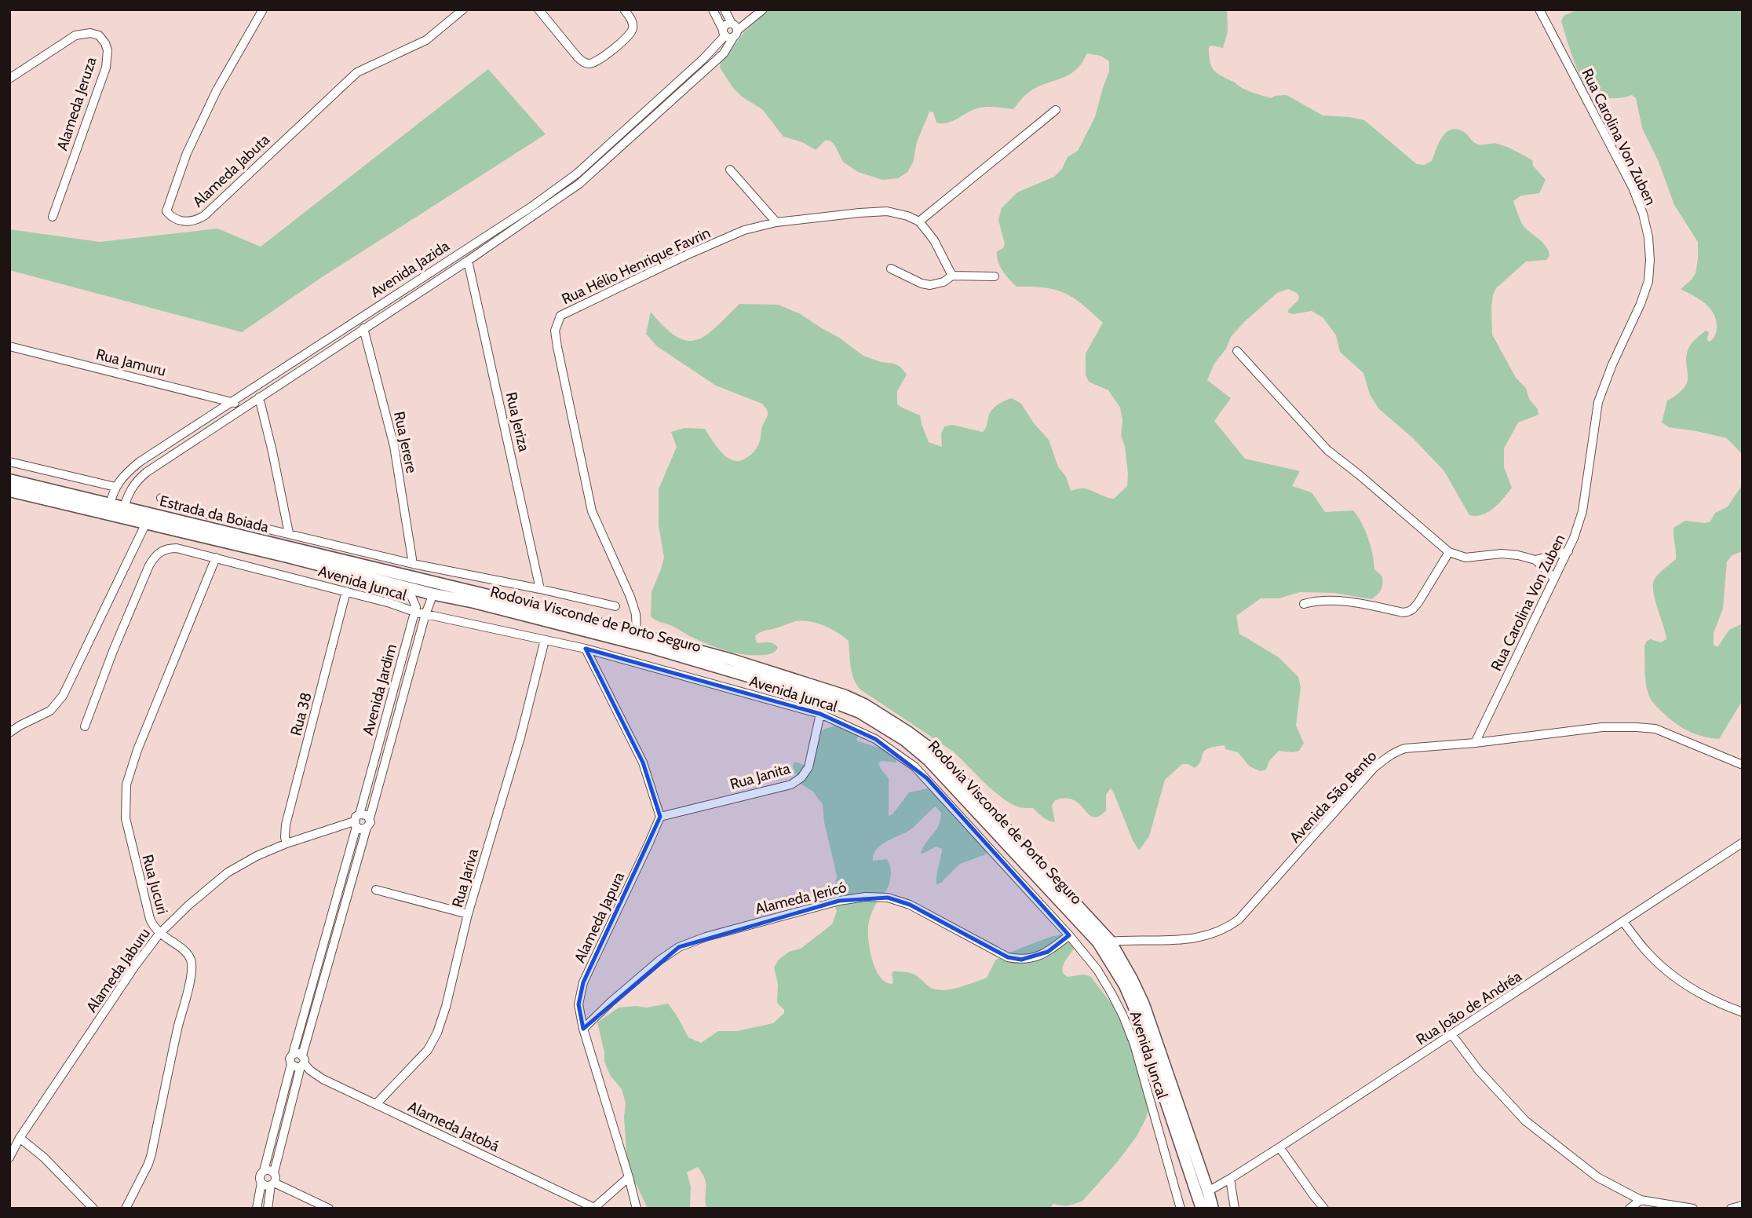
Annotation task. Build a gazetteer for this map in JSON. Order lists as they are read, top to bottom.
{
  "streets": {
    "main road": ["Estrada da Boiada", "Rodovia Visconde de Porto Seguro"],
    "street": [
      "Alameda Jeruza",
      "Rua Carolina Von Zuben",
      "Alameda Jabuta",
      "Rua Hélio Henrique Favrin",
      "Avenida Jazida",
      "Rua Jamuru",
      "Rua Jeriza",
      "Rua Jerere",
      "Avenida Juncal",
      "Avenida Jardim",
      "Rua 38",
      "Rua Janita",
      "Avenida São Bento",
      "Rua Jariva",
      "Rua Jucuri",
      "Alameda Jericó",
      "Alameda Japura",
      "Alameda Jaburu",
      "Rua João de Andréa",
      "Alameda Jatobá"
    ]
  },
  "crossings": [
    ["Rua Carolina Von Zuben", "Avenida São Bento"],
    ["Rua Hélio Henrique Favrin", "Rodovia Visconde de Porto Seguro"],
    ["Avenida Jazida", "Rua Jamuru"],
    ["Avenida Jazida", "Rua Jeriza"],
    ["Avenida Jazida", "Rua Jerere"],
    ["Avenida Jazida", "Estrada da Boiada"],
    ["Estrada da Boiada", "Rodovia Visconde de Porto Seguro"],
    ["Avenida Juncal", "Avenida Jardim"],
    ["Avenida Juncal", "Rua 38"],
    ["Avenida Juncal", "Rua Janita"],
    ["Avenida Juncal", "Rua Jariva"],
    ["Avenida Juncal", "Rua Jucuri"],
    ["Avenida Juncal", "Alameda Jericó"],
    ["Rodovia Visconde de Porto Seguro", "Avenida Jardim"],
    ["Rodovia Visconde de Porto Seguro", "Avenida São Bento"],
    ["Rodovia Visconde de Porto Seguro", "Rua João de Andréa"],
    ["Avenida Jardim", "Alameda Jaburu"],
    ["Avenida Jardim", "Alameda Jatobá"],
    ["Rua 38", "Alameda Jaburu"],
    ["Rua Janita", "Alameda Japura"],
    ["Rua Jariva", "Alameda Jatobá"],
    ["Rua Jucuri", "Alameda Jaburu"],
    ["Alameda Jericó", "Alameda Japura"]
  ]
}
